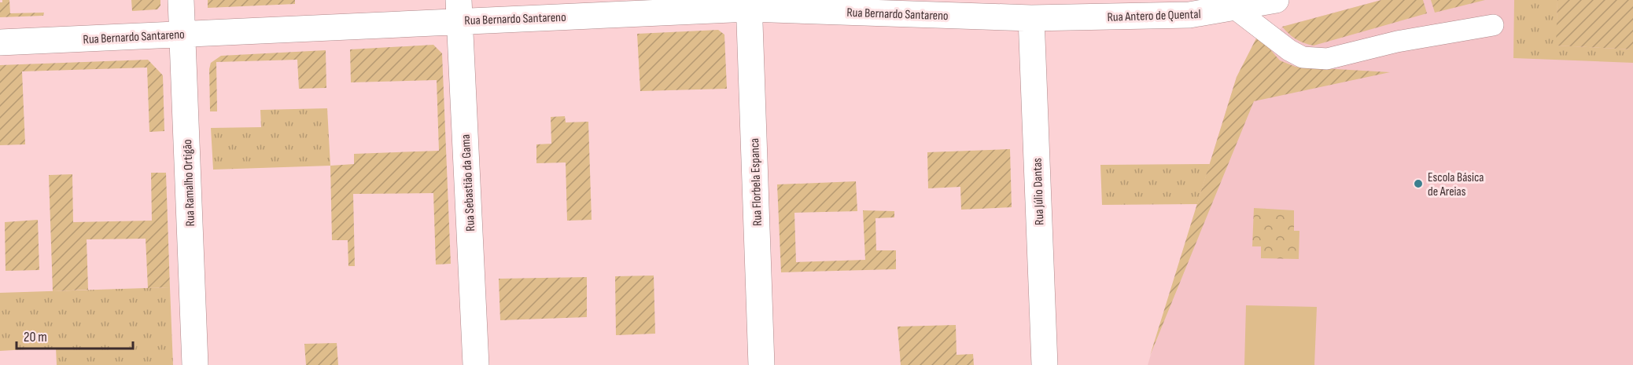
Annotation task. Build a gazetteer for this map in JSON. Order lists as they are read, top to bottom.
{
  "streets": {
    "street": [
      "Rua Bernardo Santareno",
      "Rua Antero de Quental",
      "Rua Florbela Espanca",
      "Rua Ramalho Ortigão",
      "Rua Sebastião da Gama",
      "Rua Júlio Dantas"
    ]
  },
  "crossings": [
    ["Rua Bernardo Santareno", "Rua Antero de Quental"],
    ["Rua Bernardo Santareno", "Rua Florbela Espanca"],
    ["Rua Bernardo Santareno", "Rua Ramalho Ortigão"],
    ["Rua Bernardo Santareno", "Rua Sebastião da Gama"],
    ["Rua Bernardo Santareno", "Rua Júlio Dantas"],
    ["Rua Antero de Quental", "Rua Júlio Dantas"]
  ],
  "places": ["Escola Básica de Areias"],
  "scale_bar": "20 m"
}
